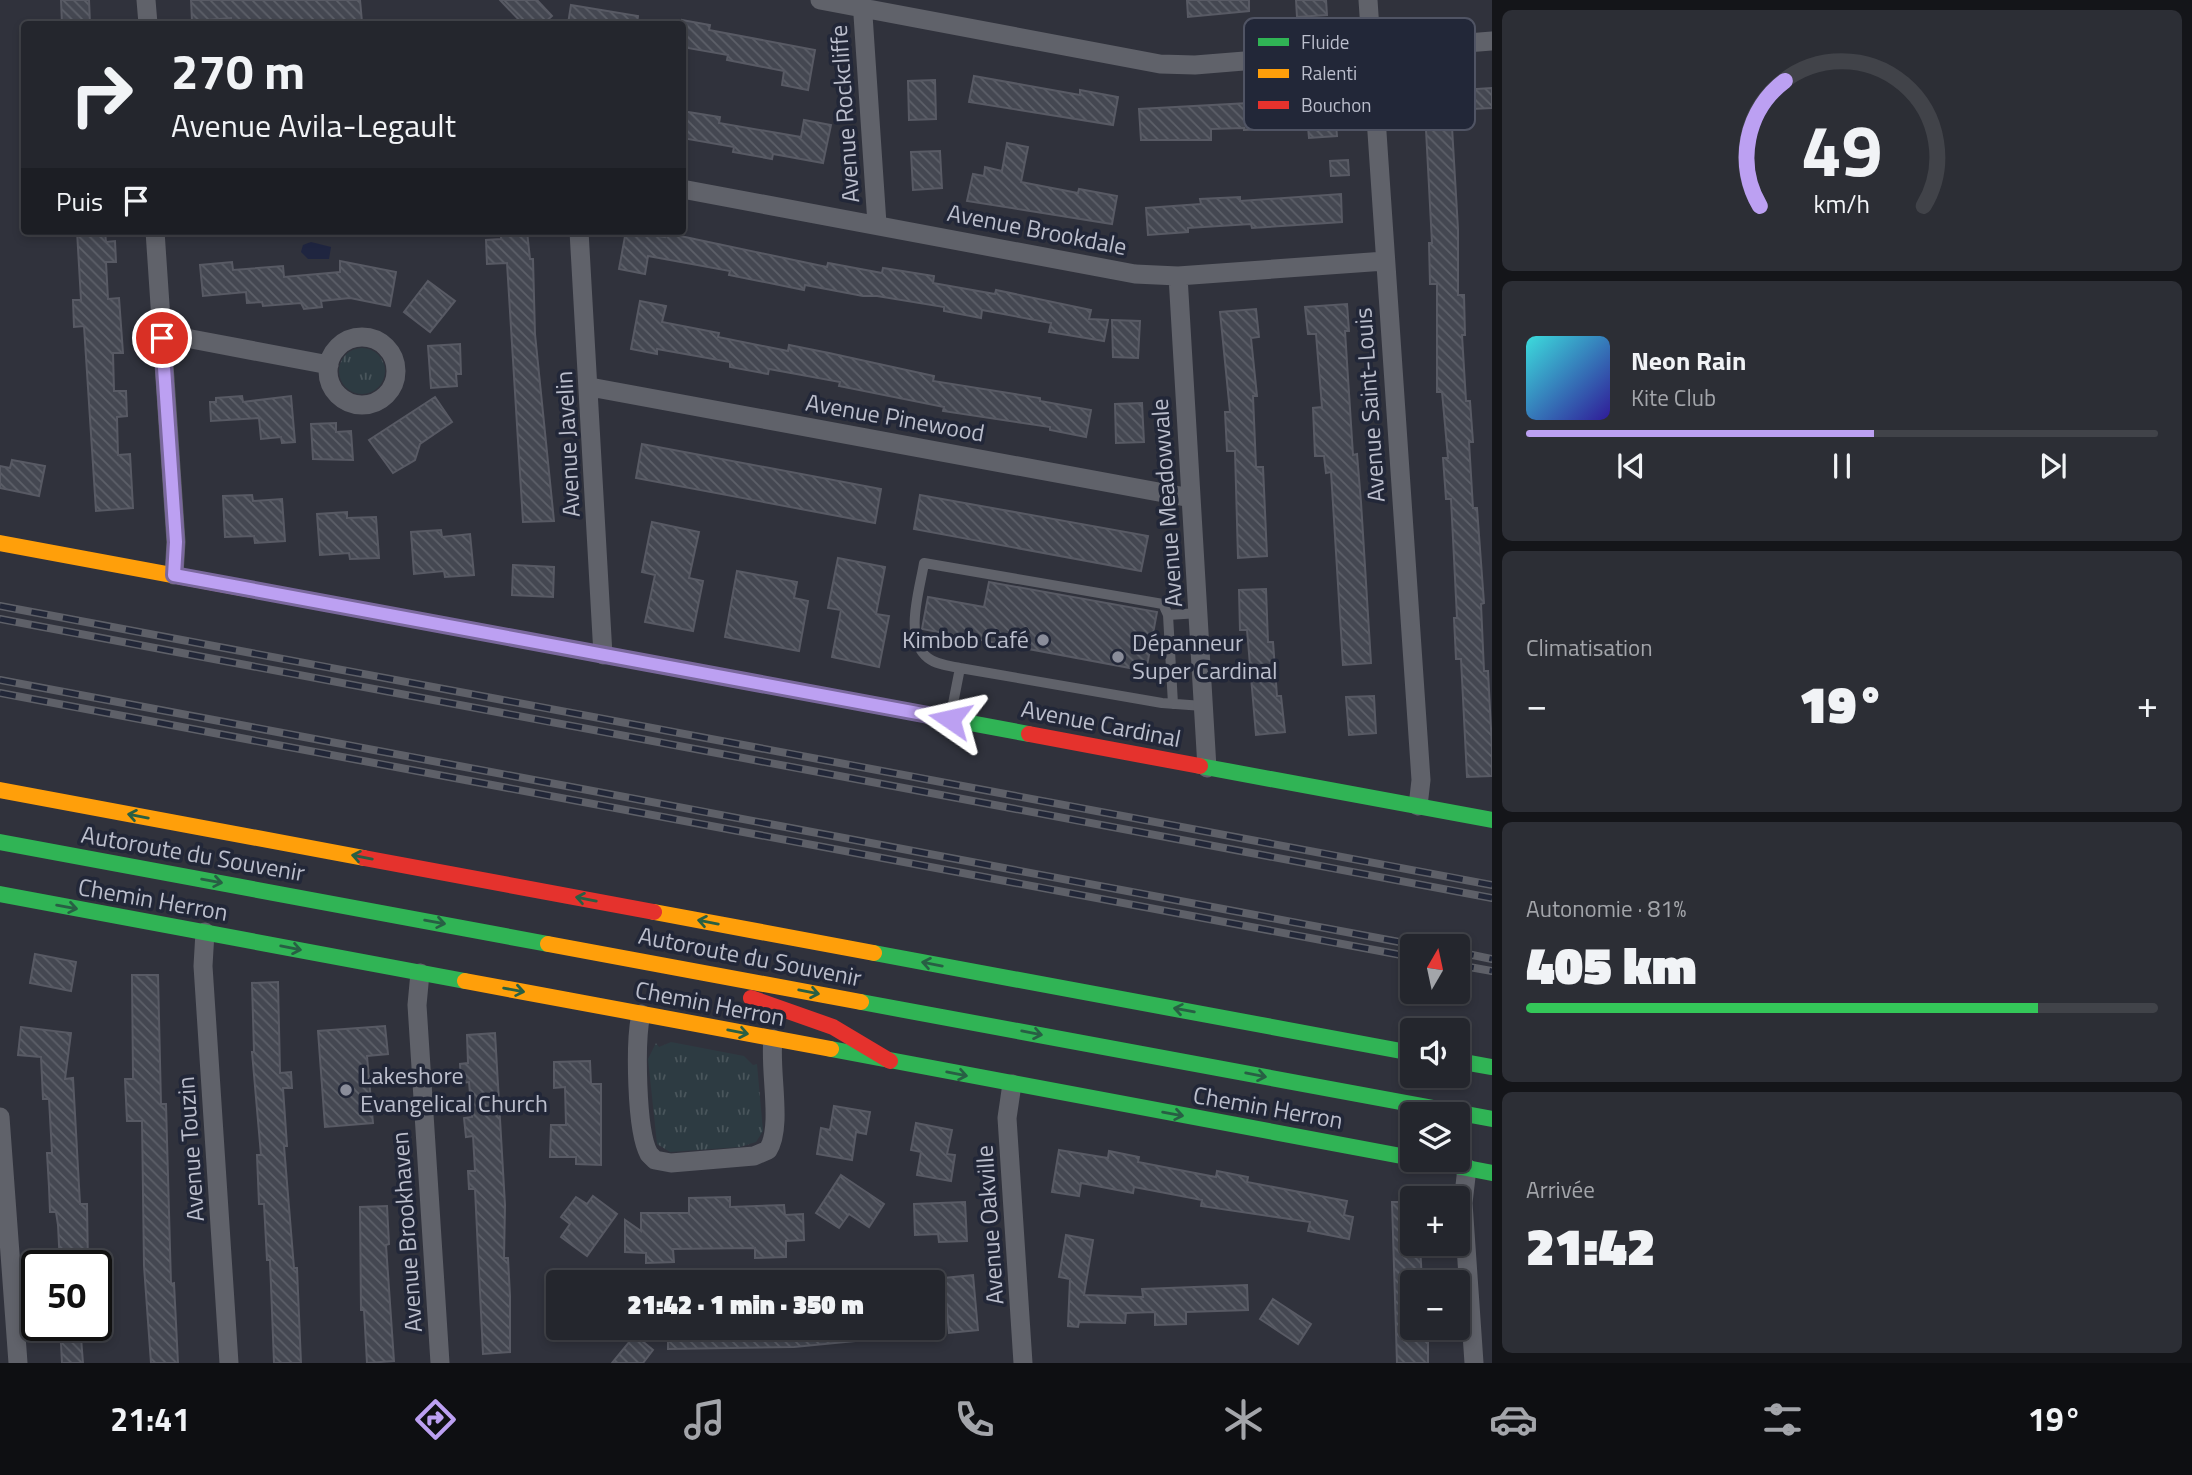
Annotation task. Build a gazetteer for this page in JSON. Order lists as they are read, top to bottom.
{
  "streets": {
    "main road": ["Avenue Cardinal", "Autoroute du Souvenir", "Chemin Herron"],
    "street": [
      "Avenue Rockcliffe",
      "Avenue Brookdale",
      "Avenue Saint-Louis",
      "Avenue Pinewood",
      "Avenue Javelin",
      "Avenue Meadowvale",
      "Avenue Touzin",
      "Avenue Oakville",
      "Avenue Brookhaven"
    ]
  },
  "crossings": [
    ["Avenue Rockcliffe", "Avenue Brookdale"],
    ["Avenue Brookdale", "Avenue Saint-Louis"],
    ["Avenue Brookdale", "Avenue Meadowvale"],
    ["Avenue Saint-Louis", "Avenue Cardinal"],
    ["Avenue Pinewood", "Avenue Javelin"],
    ["Avenue Pinewood", "Avenue Meadowvale"],
    ["Avenue Javelin", "Avenue Cardinal"],
    ["Avenue Meadowvale", "Avenue Cardinal"],
    ["Chemin Herron", "Avenue Touzin"],
    ["Chemin Herron", "Avenue Oakville"],
    ["Chemin Herron", "Avenue Brookhaven"]
  ],
  "one_way": ["Chemin Herron"],
  "places": ["Kimbob Café", "Dépanneur Super Cardinal", "Lakeshore Evangelical Church"],
  "legend": ["Fluide", "Ralenti", "Bouchon"],
  "north": "top",
  "page": {
    "turn": ["270 m", "Avenue Avila-Legault"],
    "then": "Puis",
    "song": ["Neon Rain", "Kite Club"],
    "tile": [
      "Climatisation",
      ["Autonomie · 81%", "405 km"],
      ["Arrivée", "21:42"]
    ],
    "heat": ["−", "19°", "+"],
    "map_buttons": ["+", "−"],
    "limit": "50",
    "trip": "21:42 · 1 min · 350 m",
    "tabs": ["21:41", "19°"],
    "gauge": ["49", "km/h"]
  }
}
